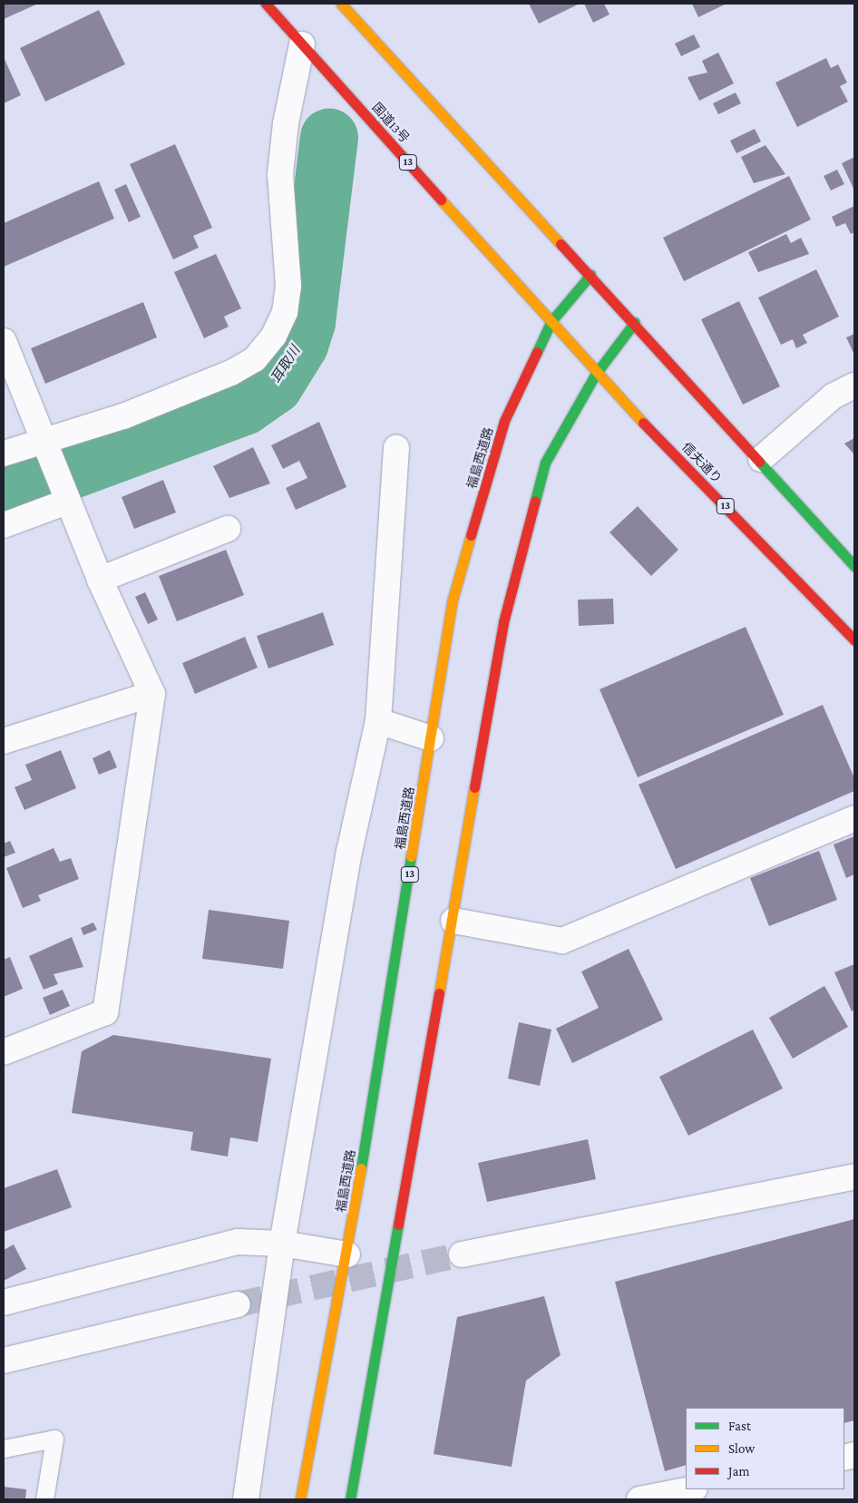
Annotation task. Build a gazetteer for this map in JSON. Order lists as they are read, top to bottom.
{
  "streets": {
    "highway": [
      "国道13号",
      "13",
      "福島西道路",
      "信夫通り"
    ]
  },
  "crossings": [
    ["国道13号", "福島西道路"],
    ["国道13号", "信夫通り"],
    ["福島西道路", "信夫通り"]
  ],
  "water": ["耳取川"],
  "legend": ["Fast", "Slow", "Jam"]
}
